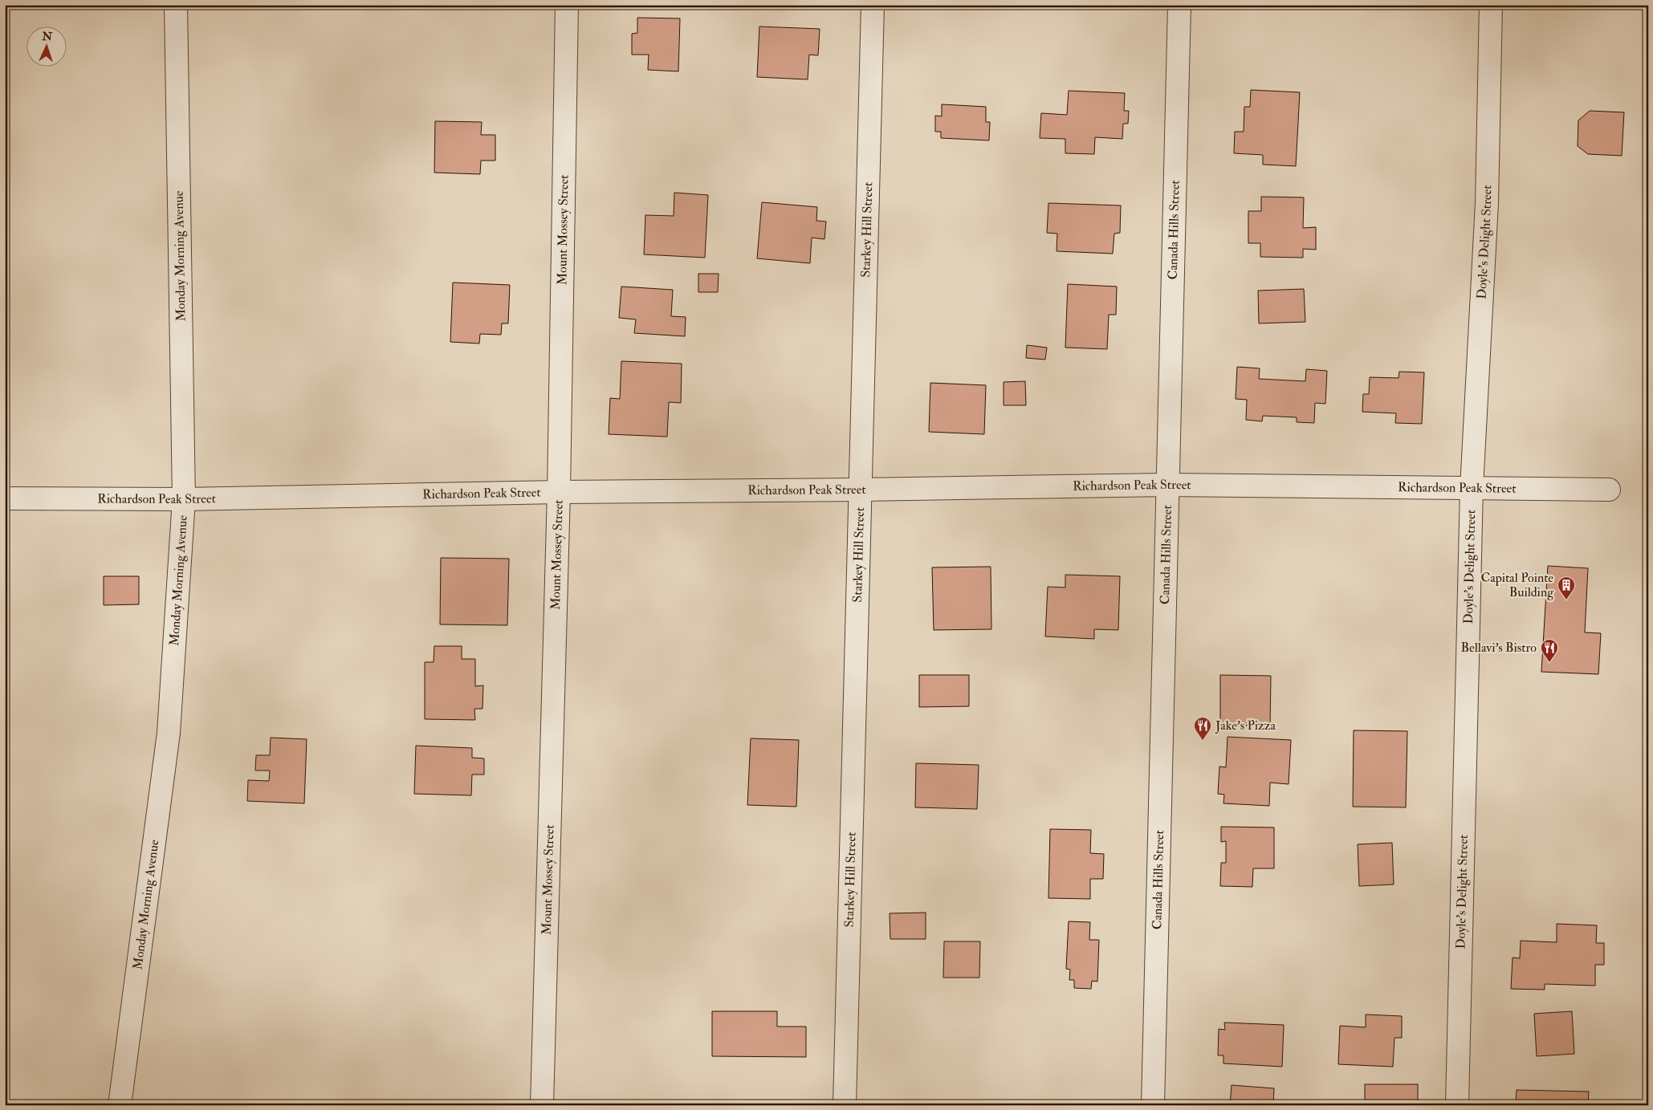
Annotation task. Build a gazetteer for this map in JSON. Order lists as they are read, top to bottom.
{
  "streets": {
    "street": [
      "Mount Mossey Street",
      "Starkey Hill Street",
      "Canada Hills Street",
      "Doyle's Delight Street",
      "Monday Morning Avenue",
      "Richardson Peak Street"
    ]
  },
  "crossings": [
    ["Mount Mossey Street", "Richardson Peak Street"],
    ["Starkey Hill Street", "Richardson Peak Street"],
    ["Canada Hills Street", "Richardson Peak Street"],
    ["Doyle's Delight Street", "Richardson Peak Street"],
    ["Monday Morning Avenue", "Richardson Peak Street"]
  ],
  "places": {
    "building": ["Capital Pointe Building"],
    "restaurant": ["Bellavi's Bistro", "Jake's Pizza"]
  },
  "north": "top"
}
